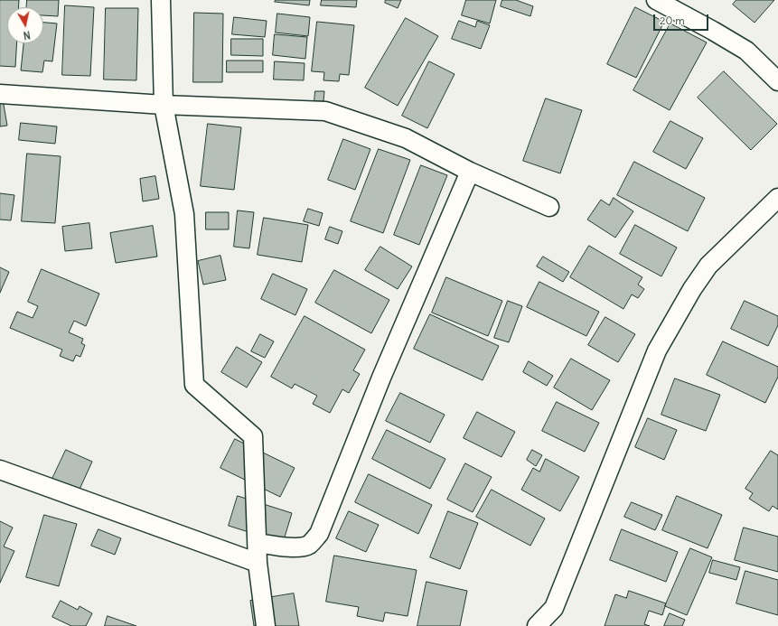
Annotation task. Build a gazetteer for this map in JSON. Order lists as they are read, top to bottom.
{
  "scale_bar": "20 m",
  "north": "bottom"
}
